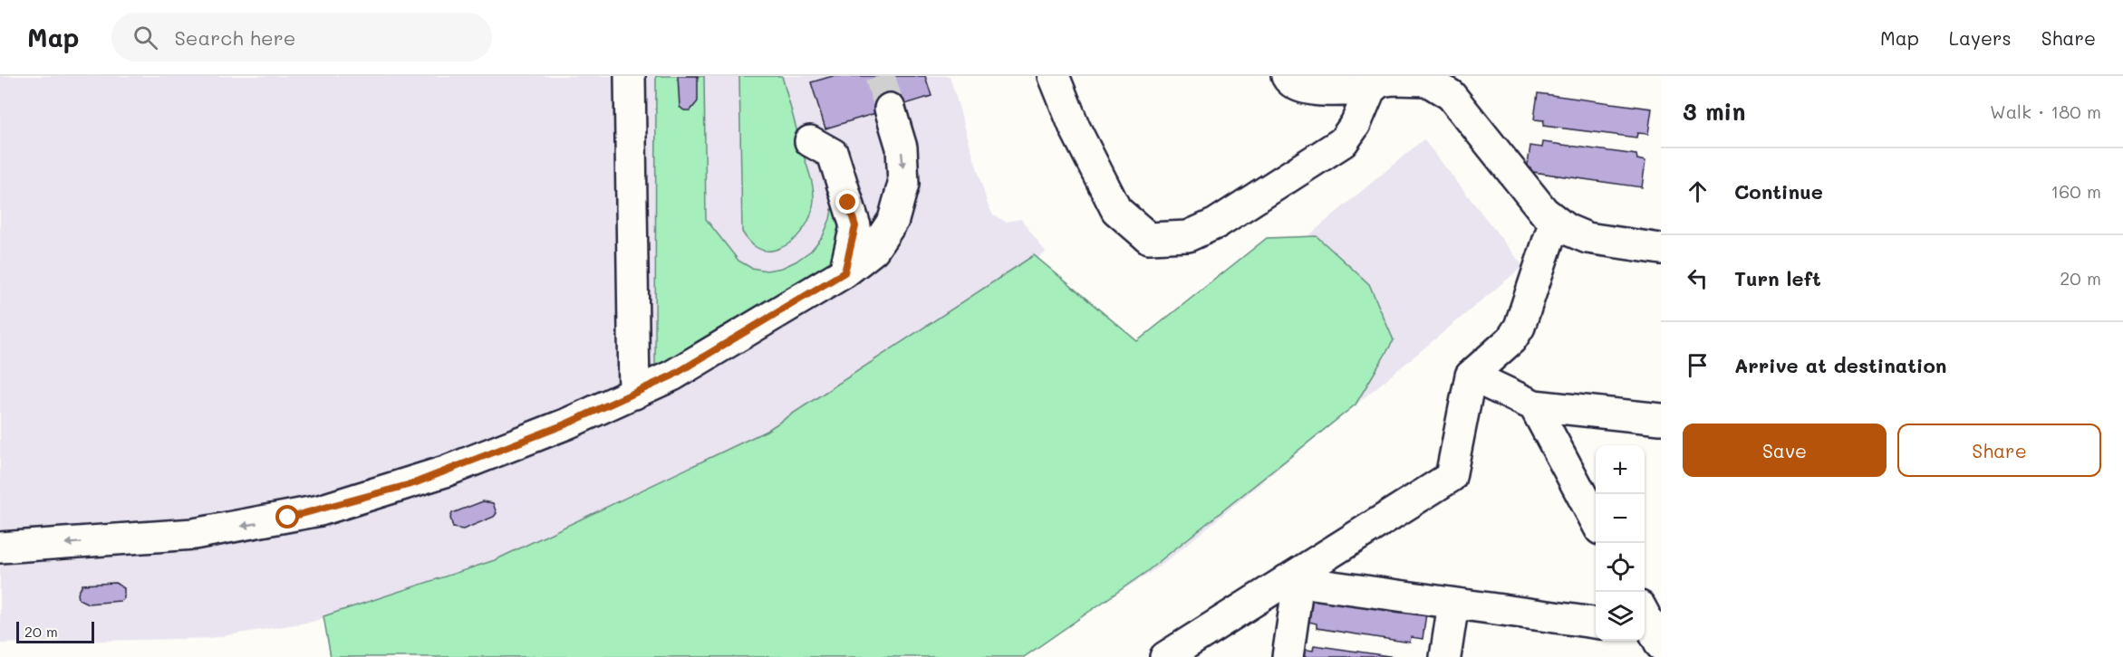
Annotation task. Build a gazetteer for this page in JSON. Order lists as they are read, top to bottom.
{
  "scale_bar": "20 m",
  "page": {
    "header": "Map",
    "search": "Search here",
    "nav": ["Map", "Layers", "Share"],
    "heading": ["3 min", "Walk · 180 m"],
    "list": [
      ["Continue", "160 m"],
      ["Turn left", "20 m"],
      "Arrive at destination"
    ],
    "buttons": ["Save", "Share"],
    "map_buttons": ["+", "−"],
    "scale": "20 m"
  }
}
